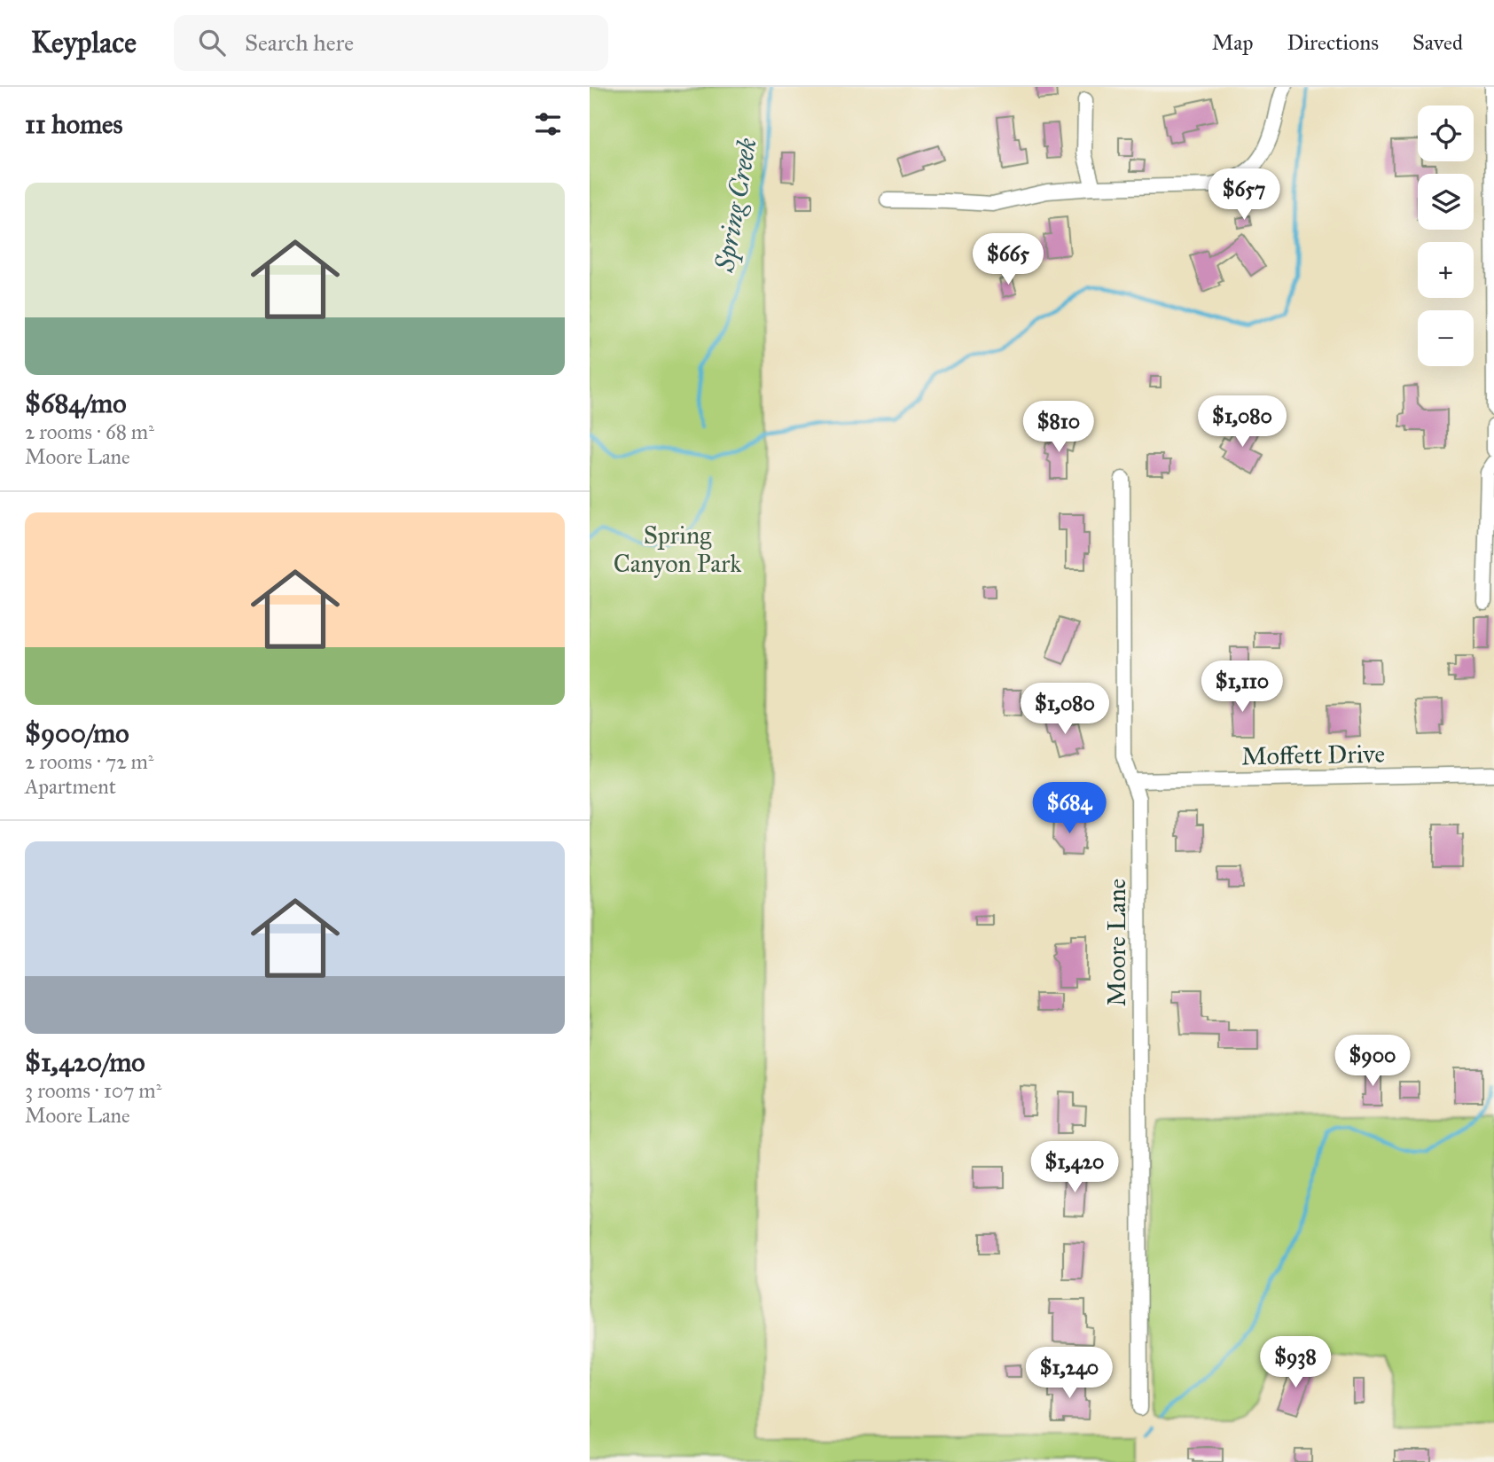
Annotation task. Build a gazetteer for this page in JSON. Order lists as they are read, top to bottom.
{
  "streets": {
    "street": ["Moffett Drive", "Moore Lane"]
  },
  "crossings": [
    ["Moffett Drive", "Moore Lane"]
  ],
  "water": ["Spring Creek"],
  "parks": ["Spring Canyon Park"],
  "page": {
    "header": "Keyplace",
    "search": "Search here",
    "nav": ["Map", "Directions", "Saved"],
    "heading": "11 homes",
    "map_buttons": ["+", "−"],
    "list": [
      {
        "name": "$684/mo",
        "note": "2 rooms · 68 m² · Moore Lane"
      },
      {
        "name": "$900/mo",
        "note": "2 rooms · 72 m² · Apartment"
      },
      {
        "name": "$1,420/mo",
        "note": "3 rooms · 107 m² · Moore Lane"
      }
    ],
    "price": [
      "$657",
      "$665",
      "$1,080",
      "$810",
      "$1,110",
      "$1,080",
      "$684",
      "$900",
      "$1,420",
      "$938",
      "$1,240"
    ]
  }
}
